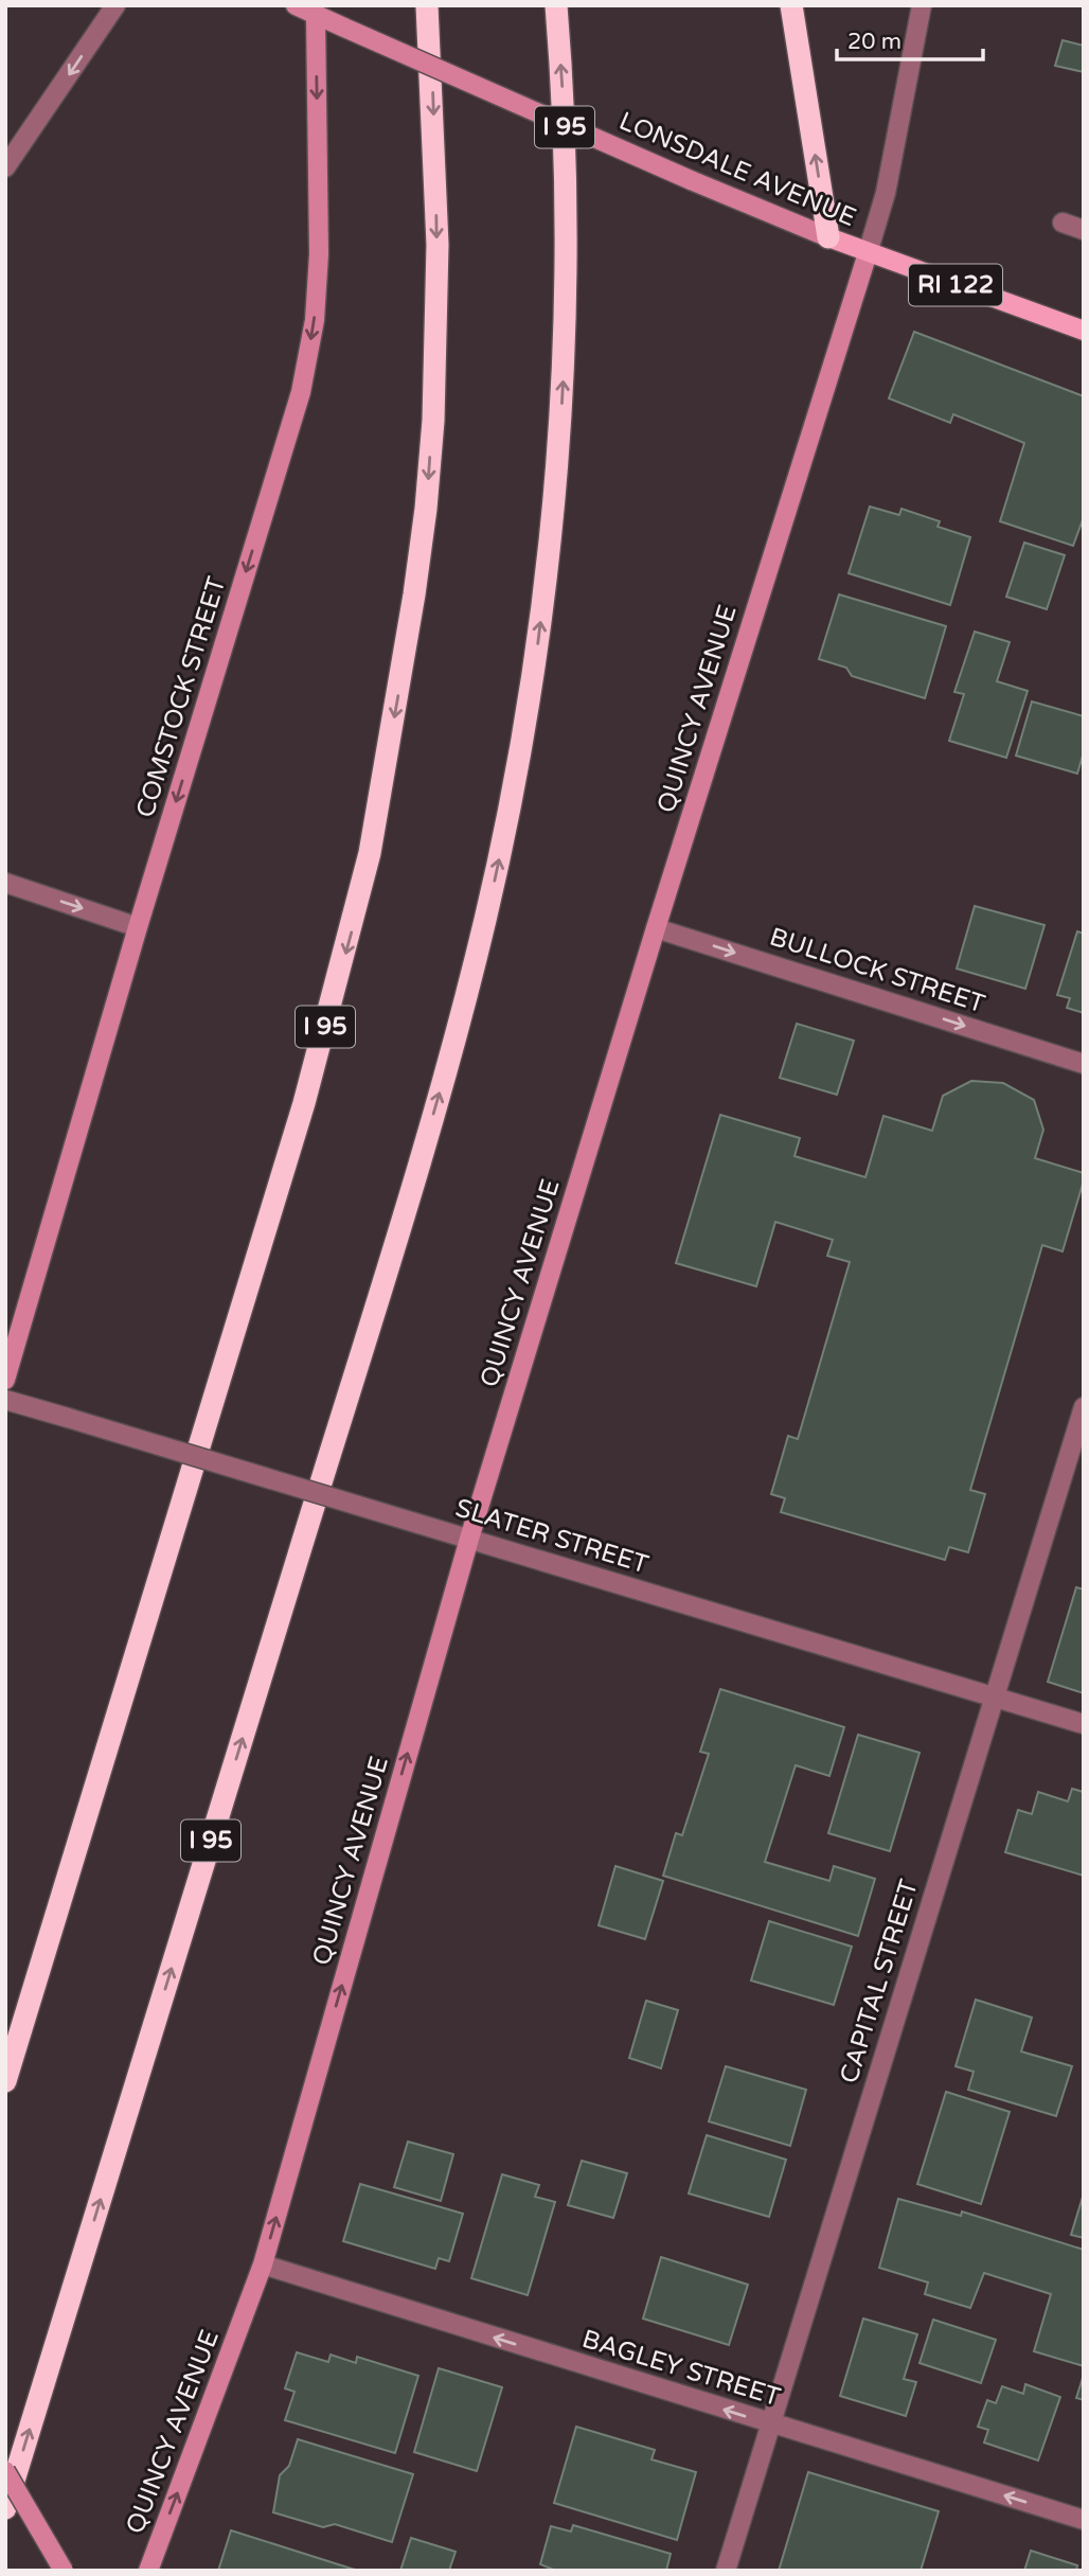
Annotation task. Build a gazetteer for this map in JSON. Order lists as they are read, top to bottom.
{
  "streets": {
    "highway": ["I 95"],
    "main road": ["LONSDALE AVENUE", "RI 122"],
    "street": [
      "COMSTOCK STREET",
      "QUINCY AVENUE",
      "BULLOCK STREET",
      "SLATER STREET",
      "CAPITAL STREET",
      "BAGLEY STREET"
    ]
  },
  "crossings": [
    ["LONSDALE AVENUE", "COMSTOCK STREET"],
    ["LONSDALE AVENUE", "QUINCY AVENUE"],
    ["QUINCY AVENUE", "BULLOCK STREET"],
    ["QUINCY AVENUE", "SLATER STREET"],
    ["QUINCY AVENUE", "BAGLEY STREET"],
    ["SLATER STREET", "CAPITAL STREET"],
    ["CAPITAL STREET", "BAGLEY STREET"]
  ],
  "one_way": [
    "COMSTOCK STREET",
    "QUINCY AVENUE",
    "BULLOCK STREET",
    "BAGLEY STREET"
  ],
  "scale_bar": "20 m"
}
